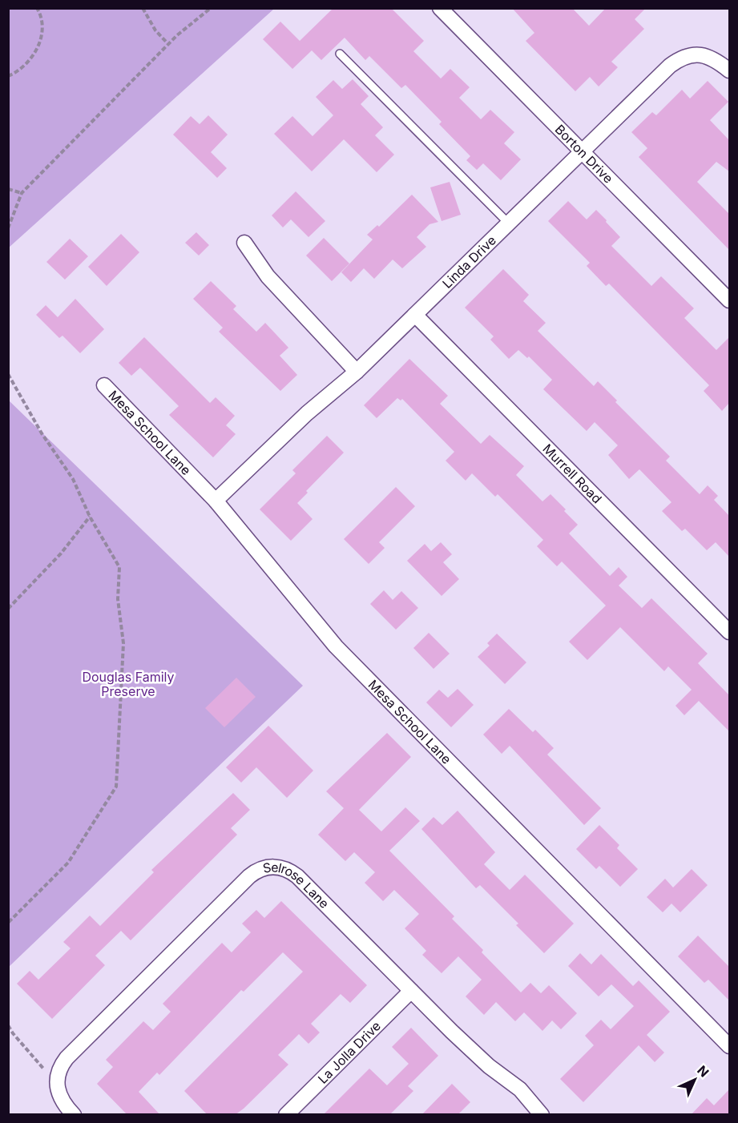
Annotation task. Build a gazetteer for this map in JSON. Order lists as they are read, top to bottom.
{
  "streets": {
    "street": [
      "Borton Drive",
      "Linda Drive",
      "Mesa School Lane",
      "Murrell Road",
      "Selrose Lane",
      "La Jolla Drive"
    ]
  },
  "crossings": [
    ["Borton Drive", "Linda Drive"],
    ["Linda Drive", "Mesa School Lane"],
    ["Linda Drive", "Murrell Road"],
    ["Selrose Lane", "La Jolla Drive"]
  ],
  "parks": ["Douglas Family Preserve"],
  "north": "top right"
}
